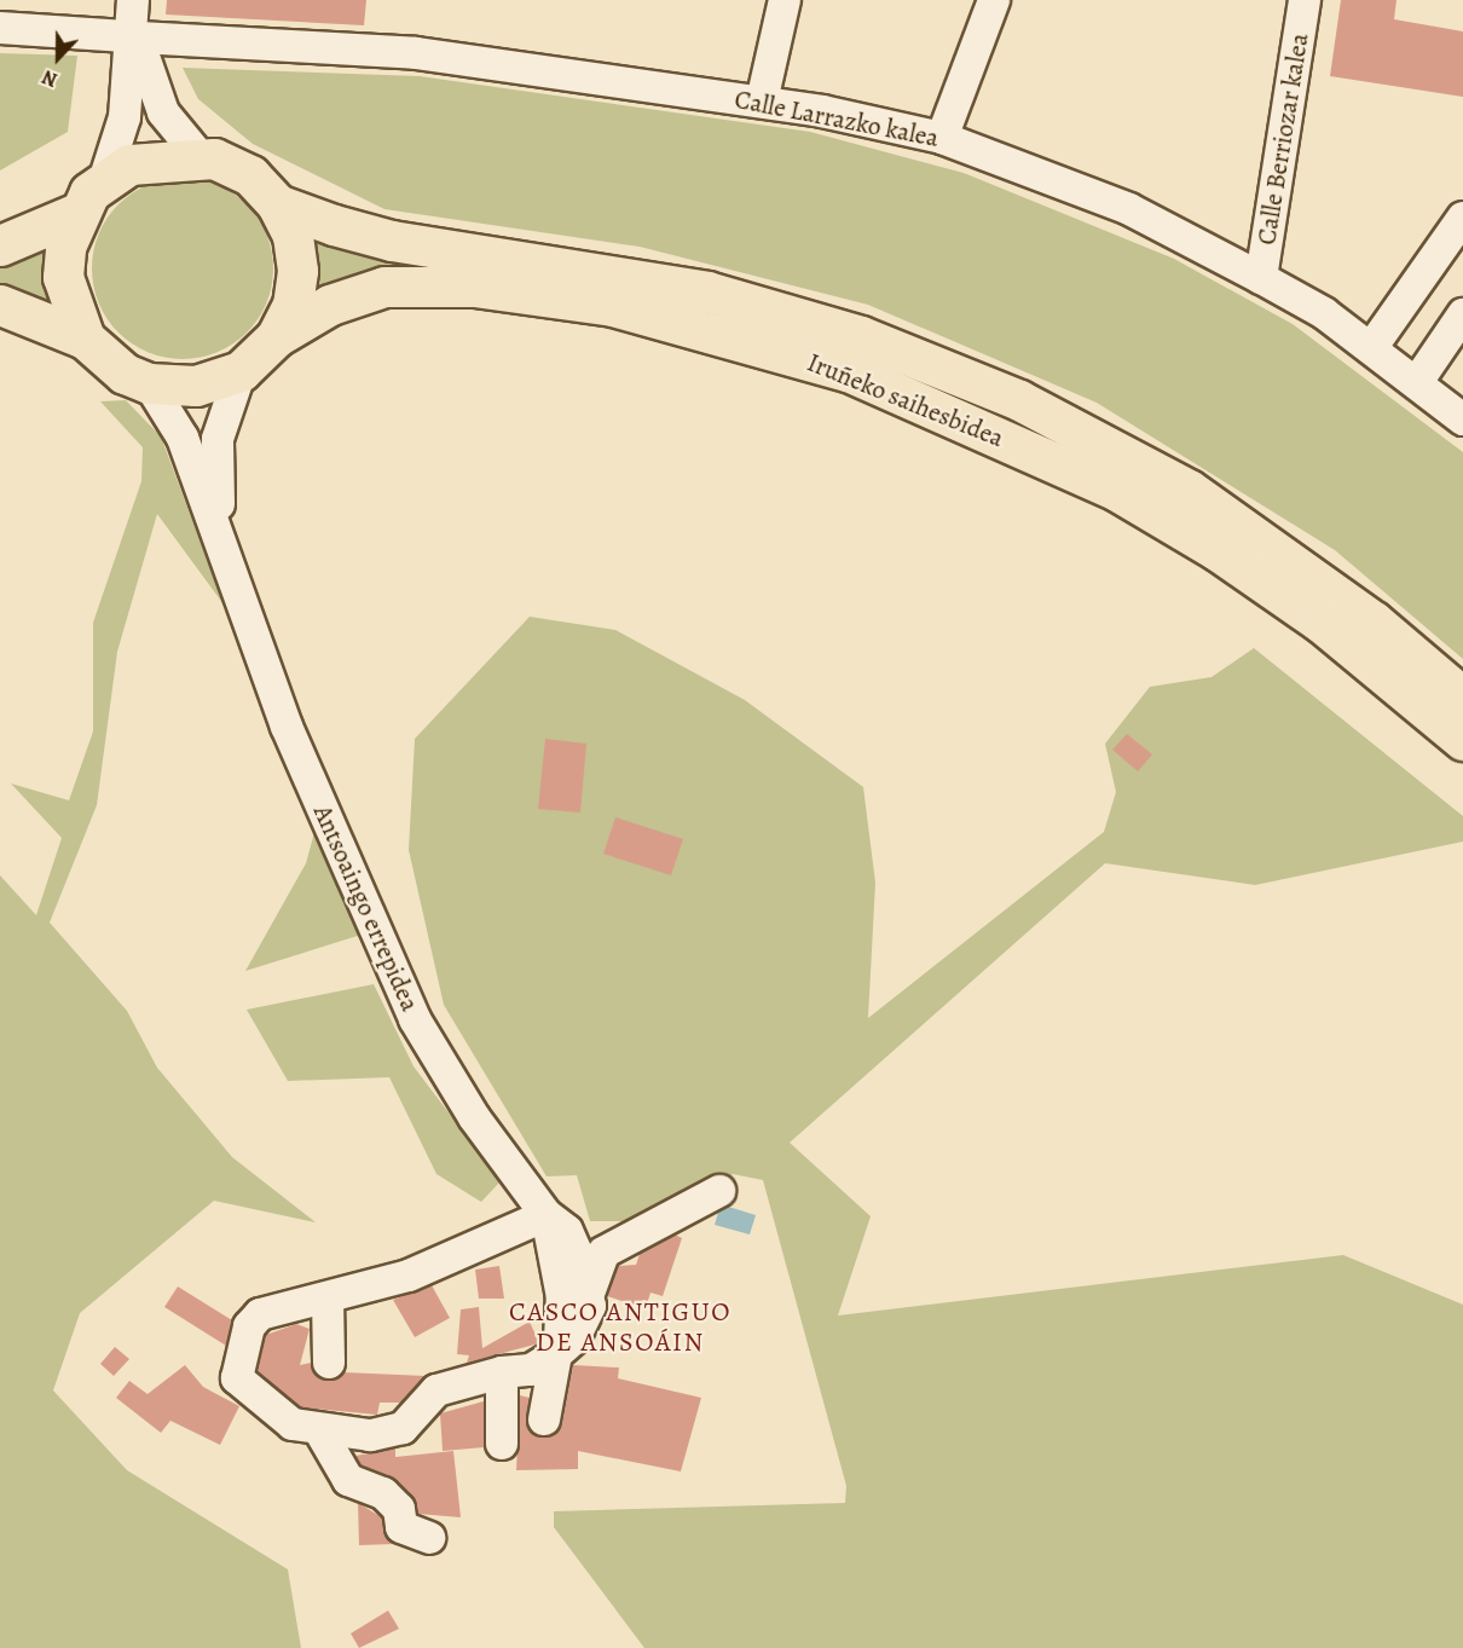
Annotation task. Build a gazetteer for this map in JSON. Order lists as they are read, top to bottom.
{
  "streets": {
    "highway": ["Iruñeko saihesbidea"],
    "street": ["Calle Larrazko kalea", "Calle Berriozar kalea", "Antsoaingo errepidea"]
  },
  "crossings": [
    ["Calle Larrazko kalea", "Calle Berriozar kalea"],
    ["Iruñeko saihesbidea", "Antsoaingo errepidea"]
  ],
  "districts": ["CASCO ANTIGUO DE ANSOÁIN"],
  "north": "bottom"
}
